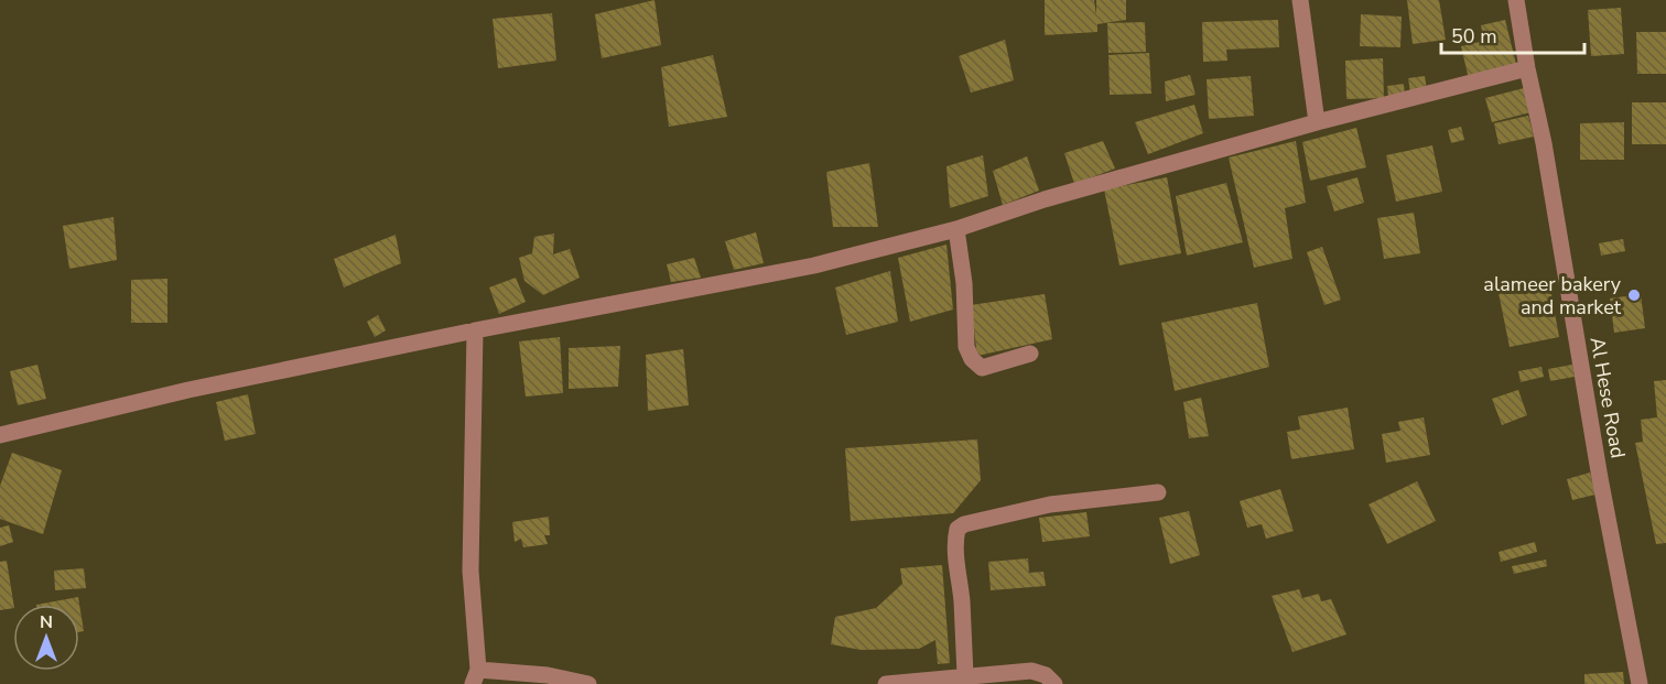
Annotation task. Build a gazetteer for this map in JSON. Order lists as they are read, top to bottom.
{
  "streets": {
    "street": ["Al Hese Road"]
  },
  "places": ["alameer bakery and market"],
  "scale_bar": "50 m",
  "north": "top"
}
